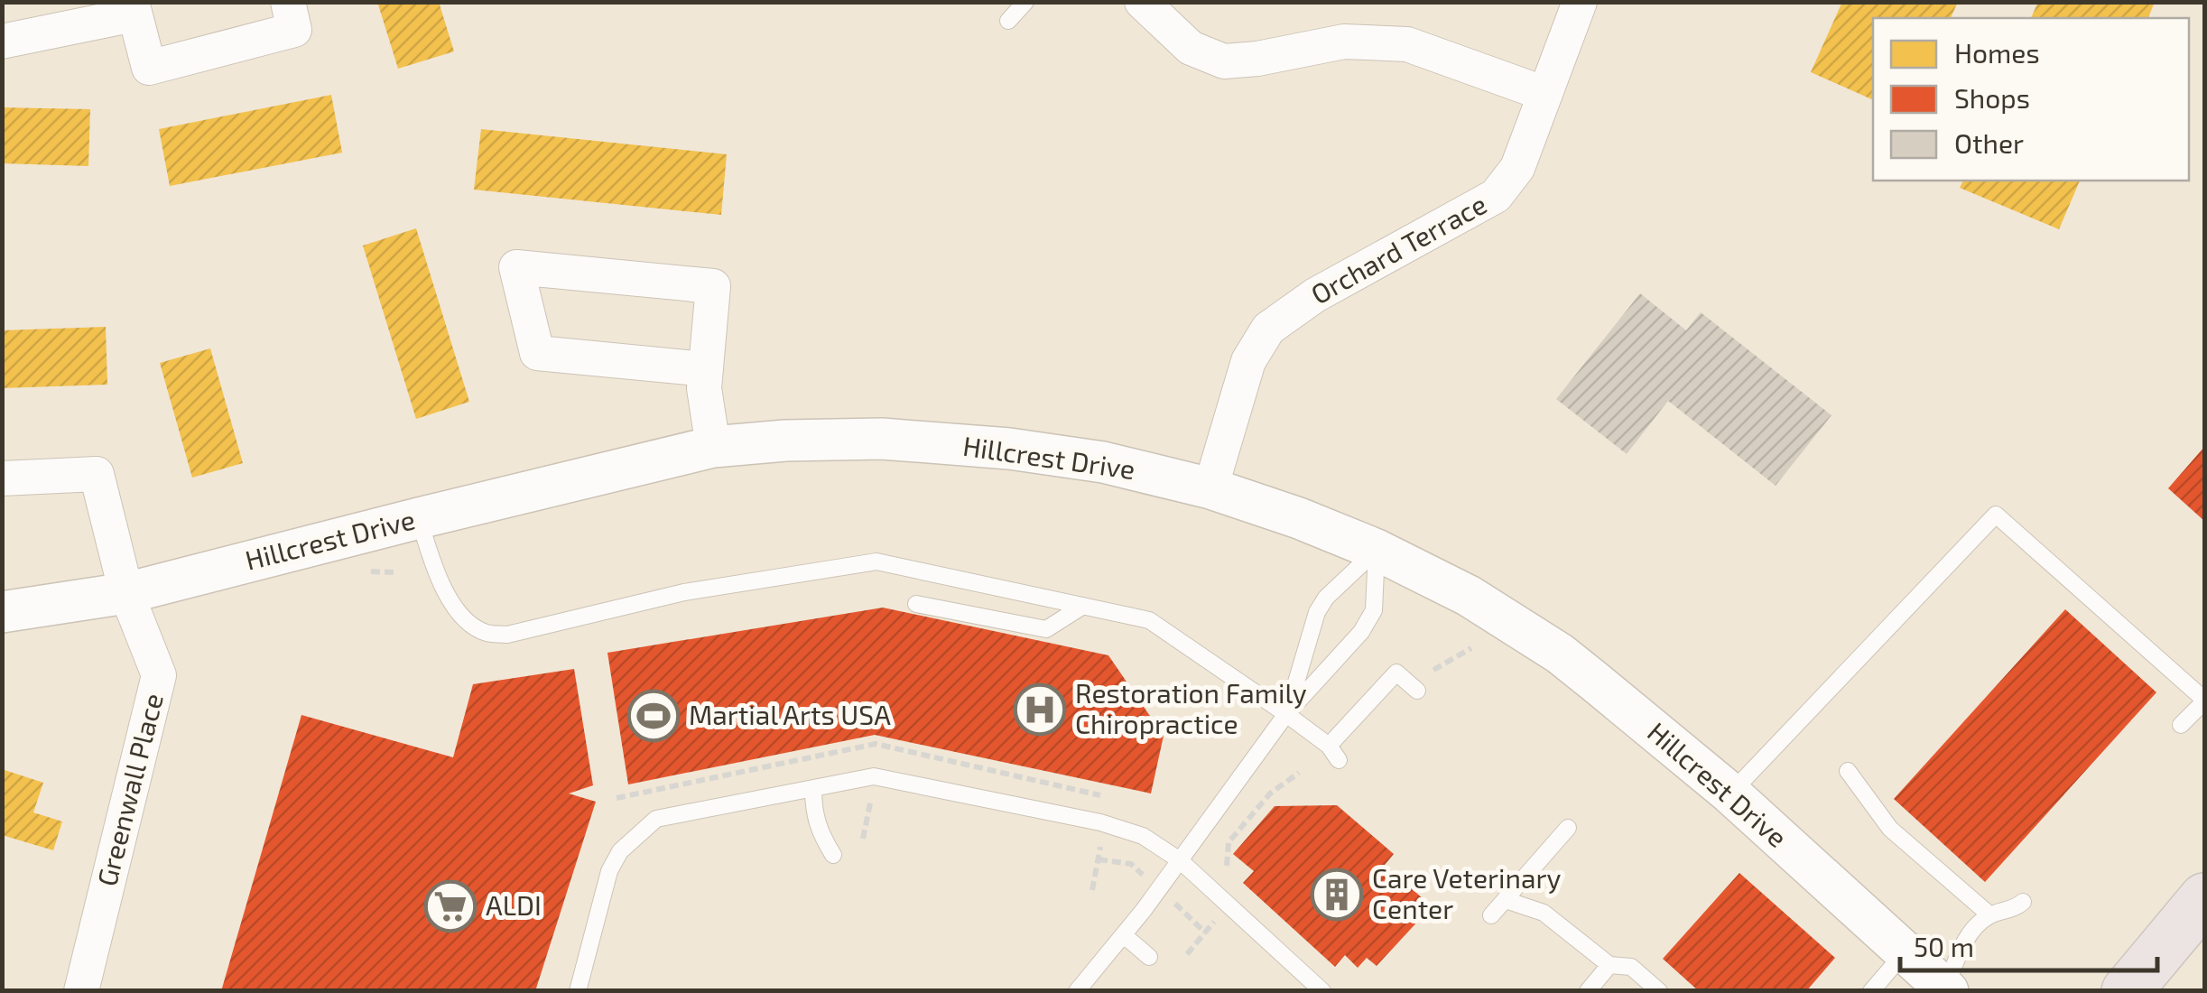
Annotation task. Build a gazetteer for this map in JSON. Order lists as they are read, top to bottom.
{
  "streets": {
    "street": ["Orchard Terrace", "Hillcrest Drive", "Greenwall Place"]
  },
  "crossings": [
    ["Orchard Terrace", "Hillcrest Drive"],
    ["Hillcrest Drive", "Greenwall Place"]
  ],
  "places": {
    "hospital": ["Restoration Family Chiropractice"],
    "sports": ["Martial Arts USA"],
    "building": ["Care Veterinary Center"],
    "supermarket": ["ALDI"]
  },
  "legend": ["Homes", "Shops", "Other"],
  "scale_bar": "50 m"
}
